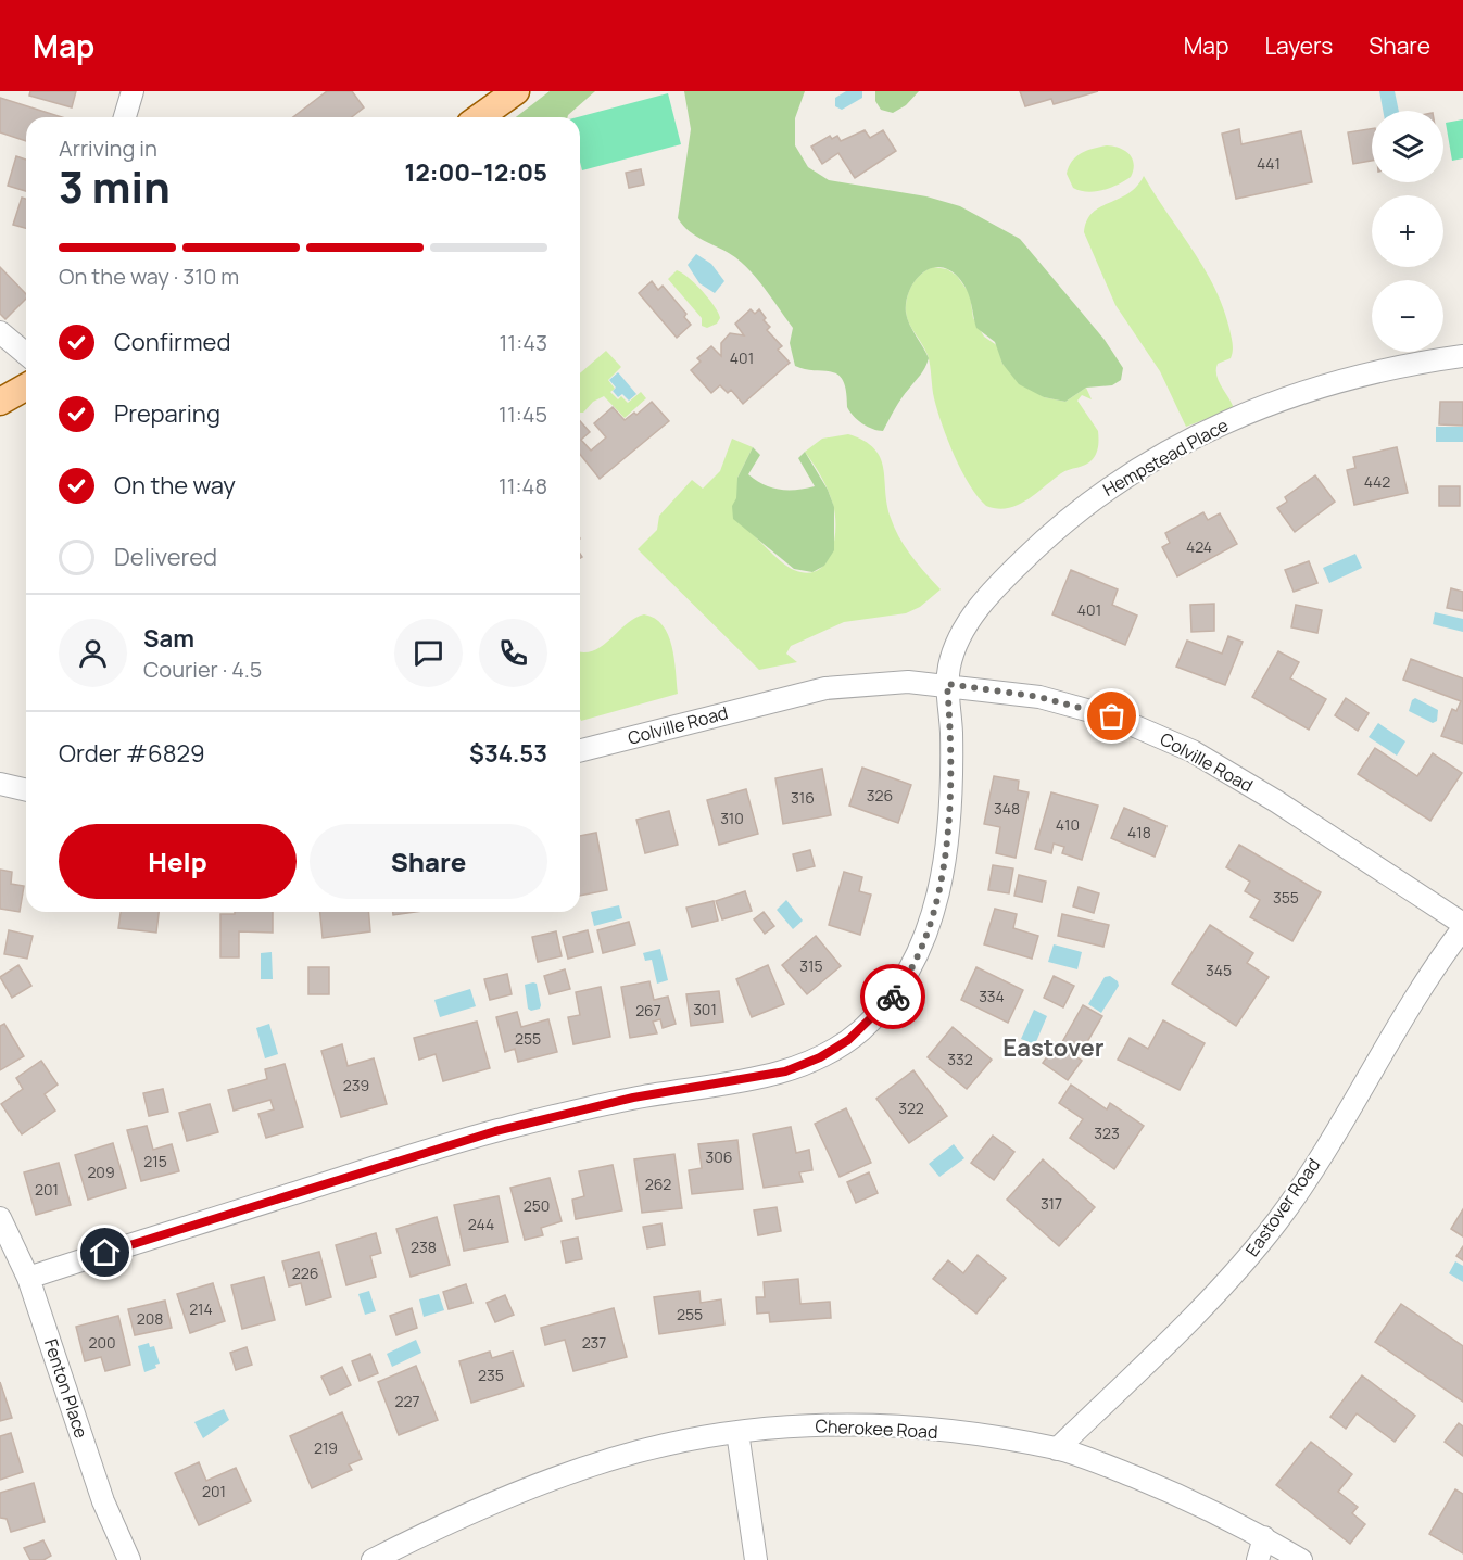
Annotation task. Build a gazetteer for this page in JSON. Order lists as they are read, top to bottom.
{
  "streets": {
    "street": [
      "Hempstead Place",
      "Colville Road",
      "Eastover Road",
      "Fenton Place",
      "Cherokee Road"
    ]
  },
  "crossings": [
    ["Hempstead Place", "Colville Road"],
    ["Hempstead Place", "Fenton Place"],
    ["Colville Road", "Eastover Road"],
    ["Eastover Road", "Cherokee Road"]
  ],
  "districts": ["Eastover"],
  "house_numbers": [
    "441",
    "401",
    "442",
    "424",
    "401",
    "326",
    "316",
    "348",
    "310",
    "410",
    "418",
    "355",
    "315",
    "345",
    "334",
    "301",
    "267",
    "255",
    "332",
    "239",
    "322",
    "323",
    "306",
    "215",
    "209",
    "262",
    "201",
    "317",
    "250",
    "244",
    "238",
    "226",
    "214",
    "255",
    "208",
    "200",
    "237",
    "235",
    "227",
    "219",
    "201"
  ],
  "page": {
    "header": "Map",
    "nav": ["Map", "Layers", "Share"],
    "map_buttons": ["+", "−"],
    "heading": ["3 min", "Arriving in", "12:00–12:05"],
    "panel": [
      "Sam",
      "Courier · 4.5",
      "Order #6829",
      "$34.53"
    ],
    "bar": "On the way · 310 m",
    "list": [
      ["Confirmed", "11:43"],
      ["Preparing", "11:45"],
      ["On the way", "11:48"],
      "Delivered"
    ],
    "buttons": ["Help", "Share"]
  }
}
